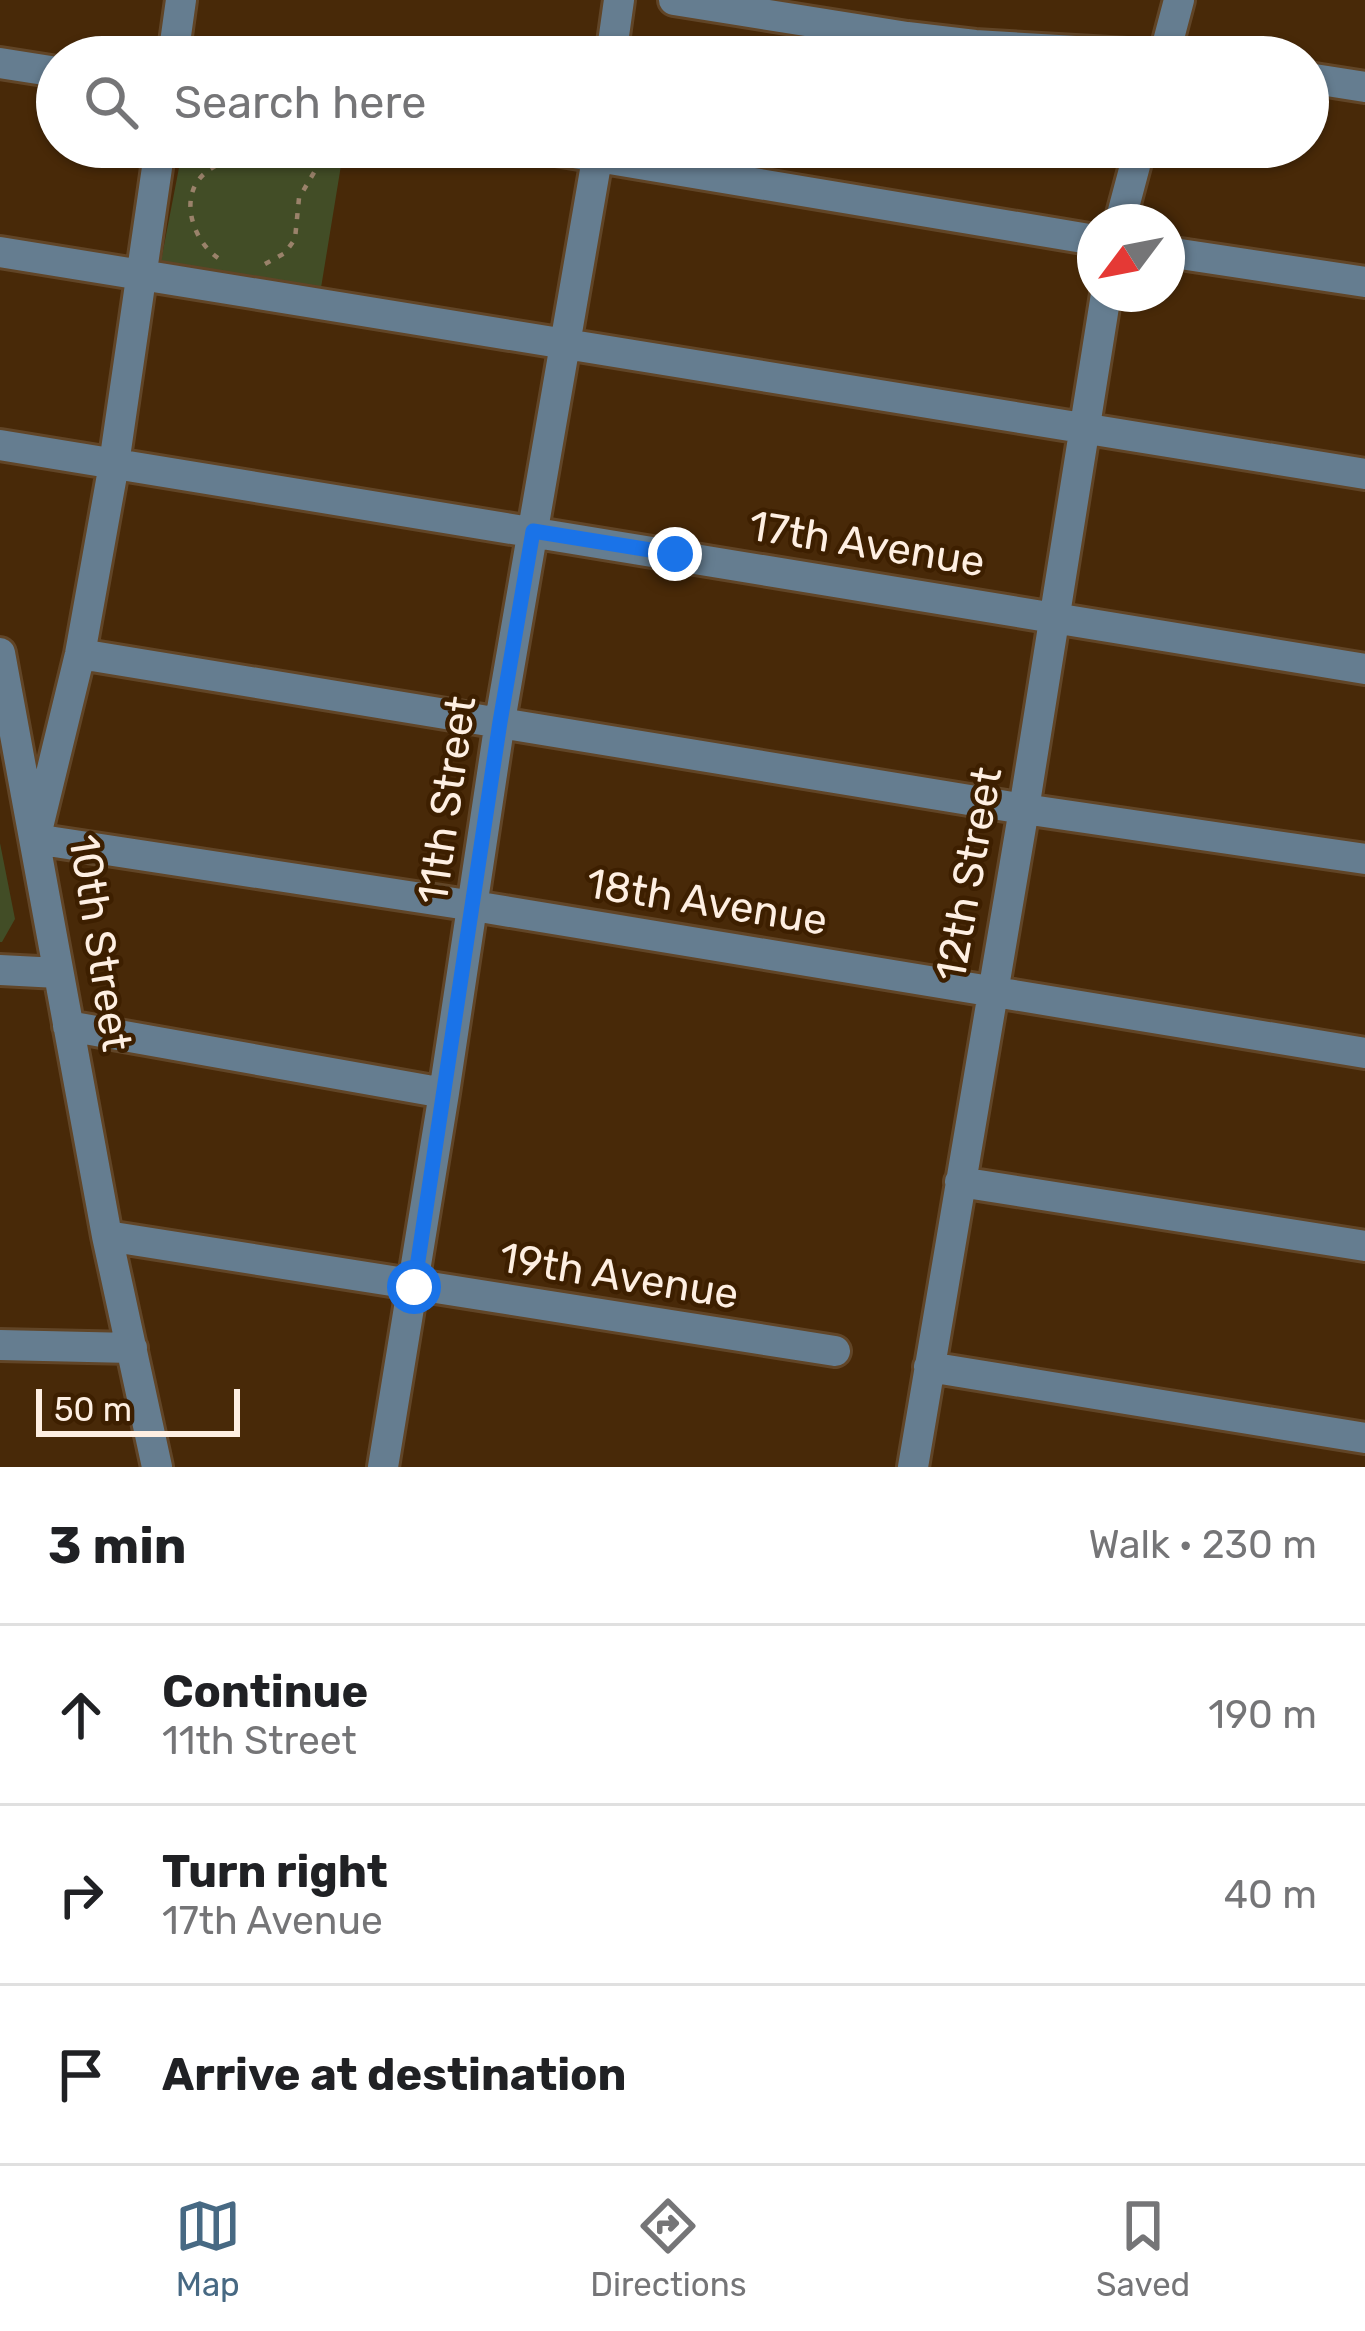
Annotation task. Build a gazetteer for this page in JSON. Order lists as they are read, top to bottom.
{
  "streets": {
    "street": [
      "17th Avenue",
      "11th Street",
      "12th Street",
      "18th Avenue",
      "10th Street",
      "19th Avenue"
    ]
  },
  "crossings": [
    ["17th Avenue", "11th Street"],
    ["17th Avenue", "12th Street"],
    ["17th Avenue", "10th Street"],
    ["11th Street", "18th Avenue"],
    ["11th Street", "19th Avenue"],
    ["12th Street", "18th Avenue"],
    ["18th Avenue", "10th Street"],
    ["10th Street", "19th Avenue"]
  ],
  "scale_bar": "50 m",
  "north": "bottom left",
  "page": {
    "search": "Search here",
    "scale": "50 m",
    "heading": ["3 min", "Walk · 230 m"],
    "list": [
      ["Continue", "11th Street", "190 m"],
      ["Turn right", "17th Avenue", "40 m"],
      "Arrive at destination"
    ],
    "nav": ["Map", "Directions", "Saved"]
  }
}
